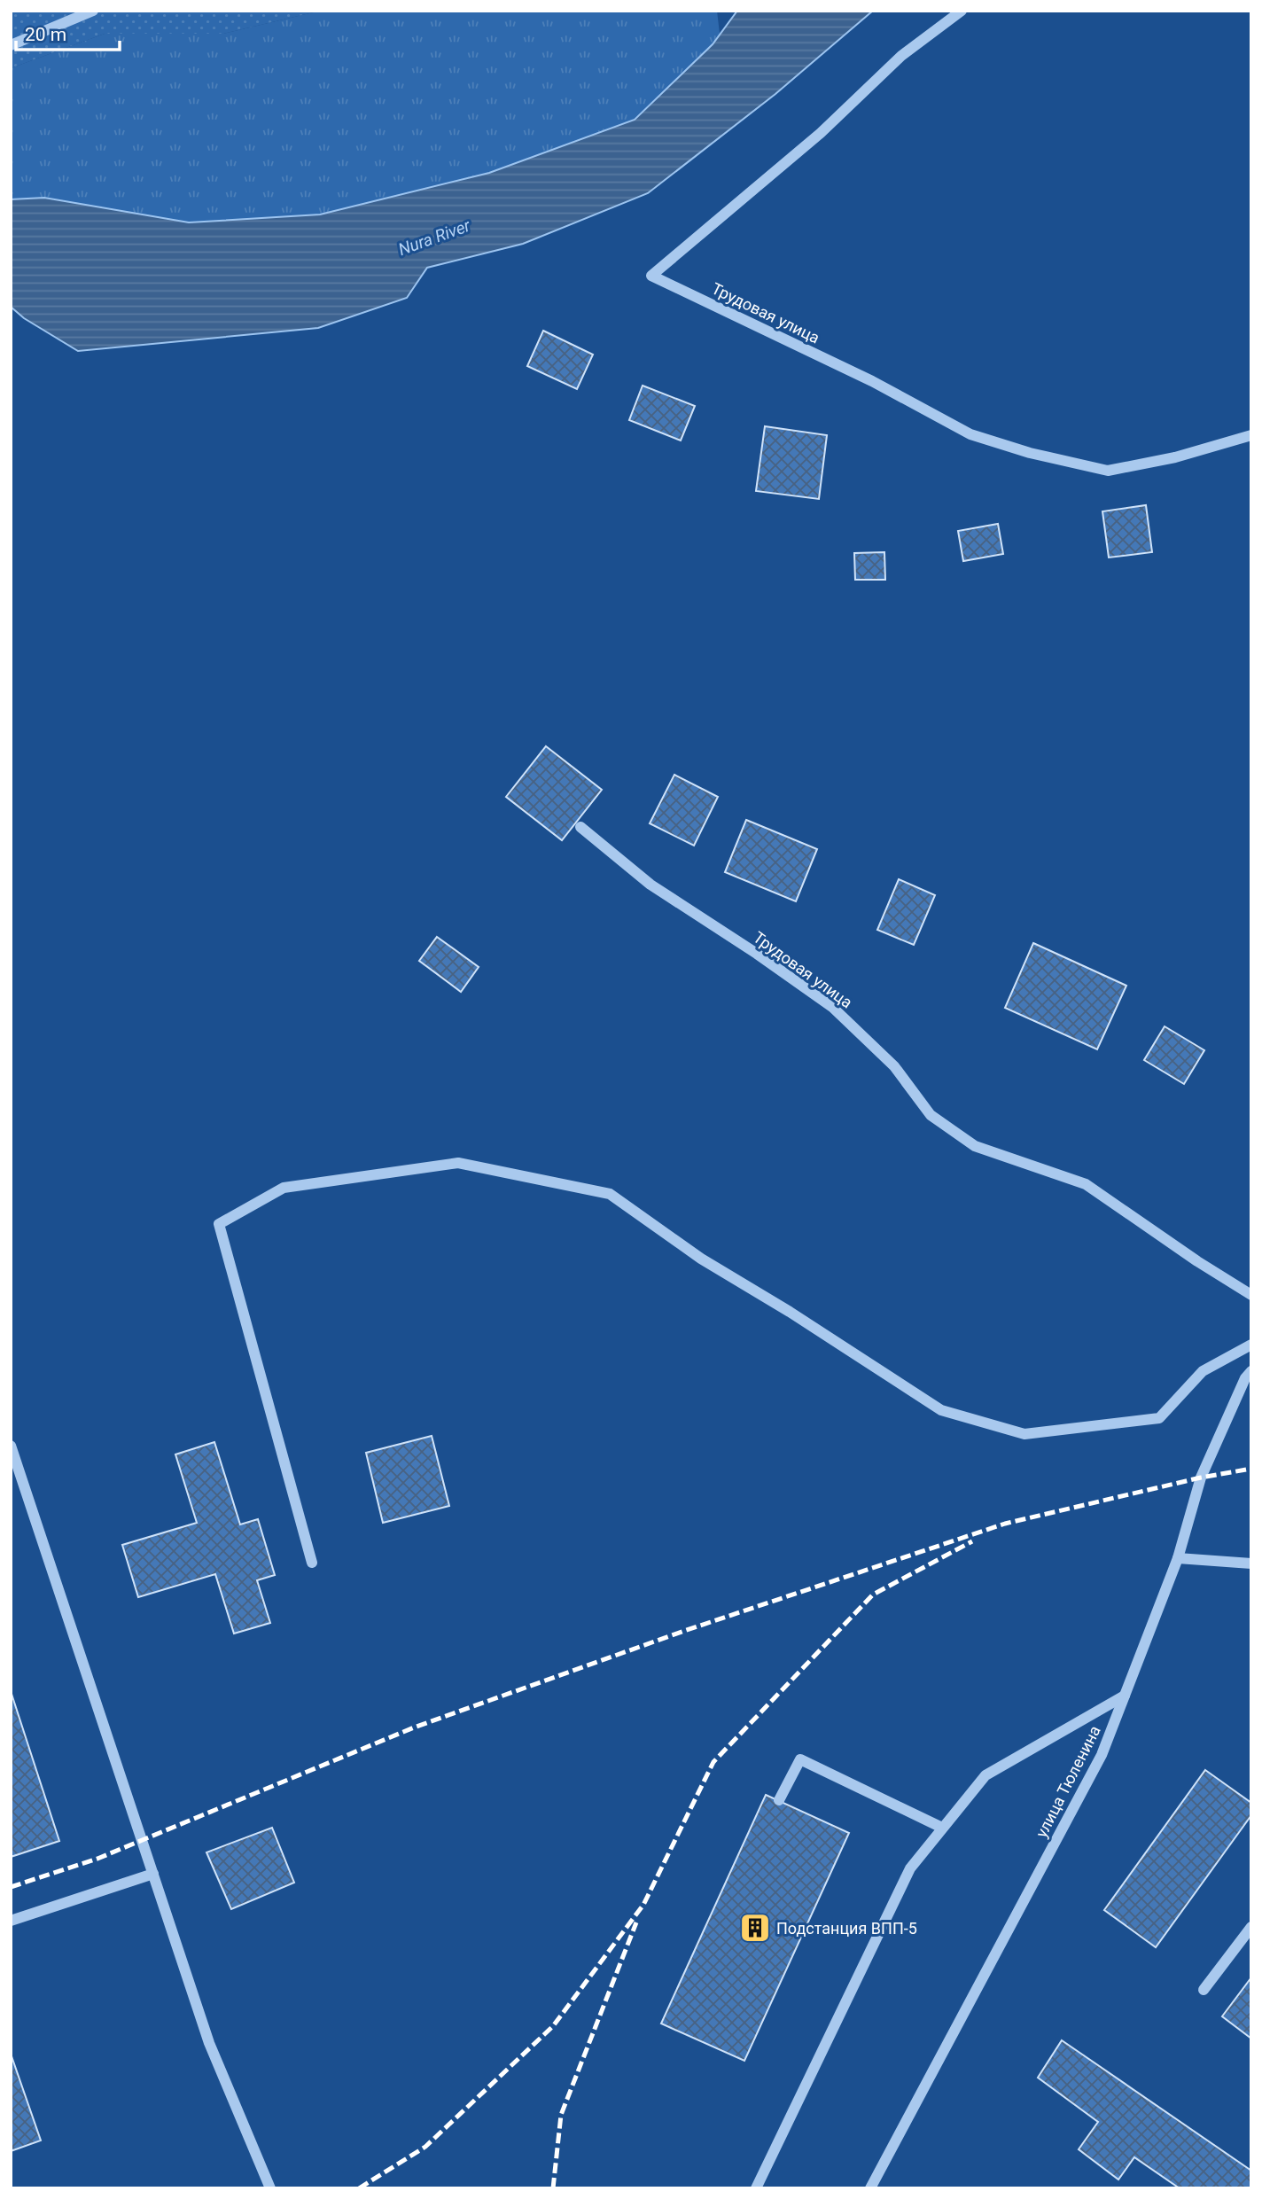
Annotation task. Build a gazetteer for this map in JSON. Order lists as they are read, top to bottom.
{
  "streets": {
    "street": ["Трудовая улица", "улица Тюленина"]
  },
  "water": ["Nura River"],
  "places": {
    "building": ["Подстанция ВПП-5"]
  },
  "scale_bar": "20 m"
}
